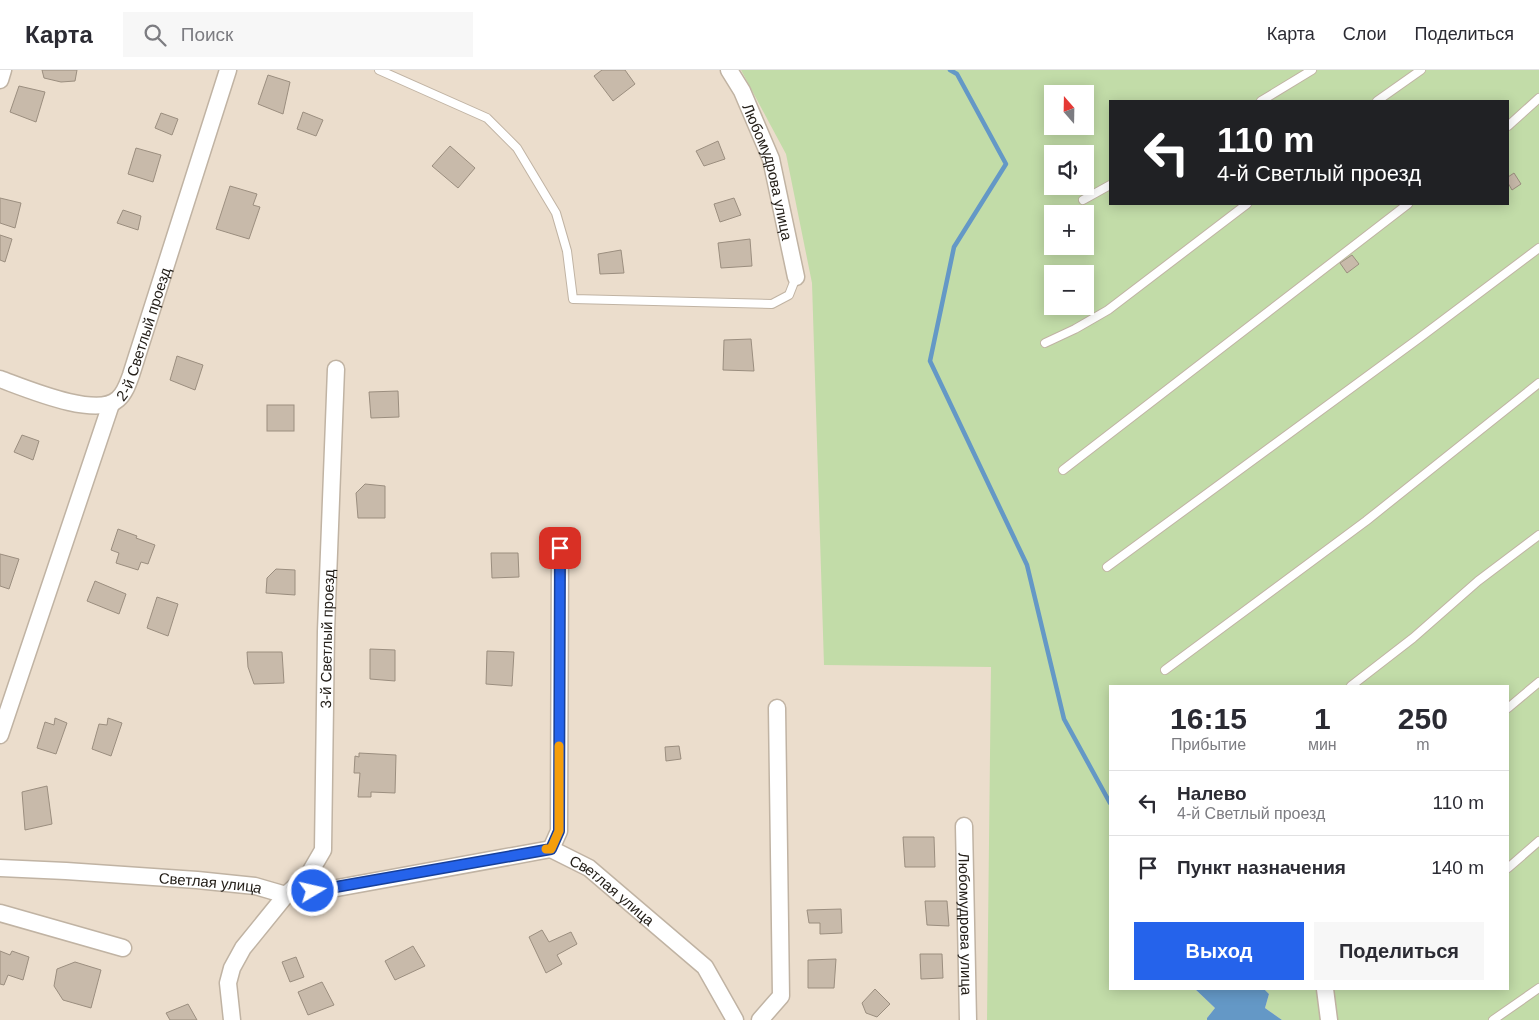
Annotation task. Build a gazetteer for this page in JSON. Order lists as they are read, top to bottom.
{
  "streets": {
    "street": [
      "Любомудрова улица",
      "2-й Светлый проезд",
      "3-й Светлый проезд",
      "Светлая улица"
    ]
  },
  "crossings": [
    ["3-й Светлый проезд", "Светлая улица"]
  ],
  "north": "top",
  "page": {
    "header": "Карта",
    "search": "Поиск",
    "nav": ["Карта", "Слои", "Поделиться"],
    "map_buttons": ["+", "−"],
    "turn": ["110 m", "4-й Светлый проезд"],
    "eta": [
      "16:15",
      "Прибытие",
      "1",
      "мин",
      "250",
      "m"
    ],
    "list": [
      {
        "name": "Налево",
        "note": "4-й Светлый проезд",
        "value": "110 m"
      },
      {
        "name": "Пункт назначения",
        "value": "140 m"
      }
    ],
    "buttons": ["Выход", "Поделиться"]
  }
}
